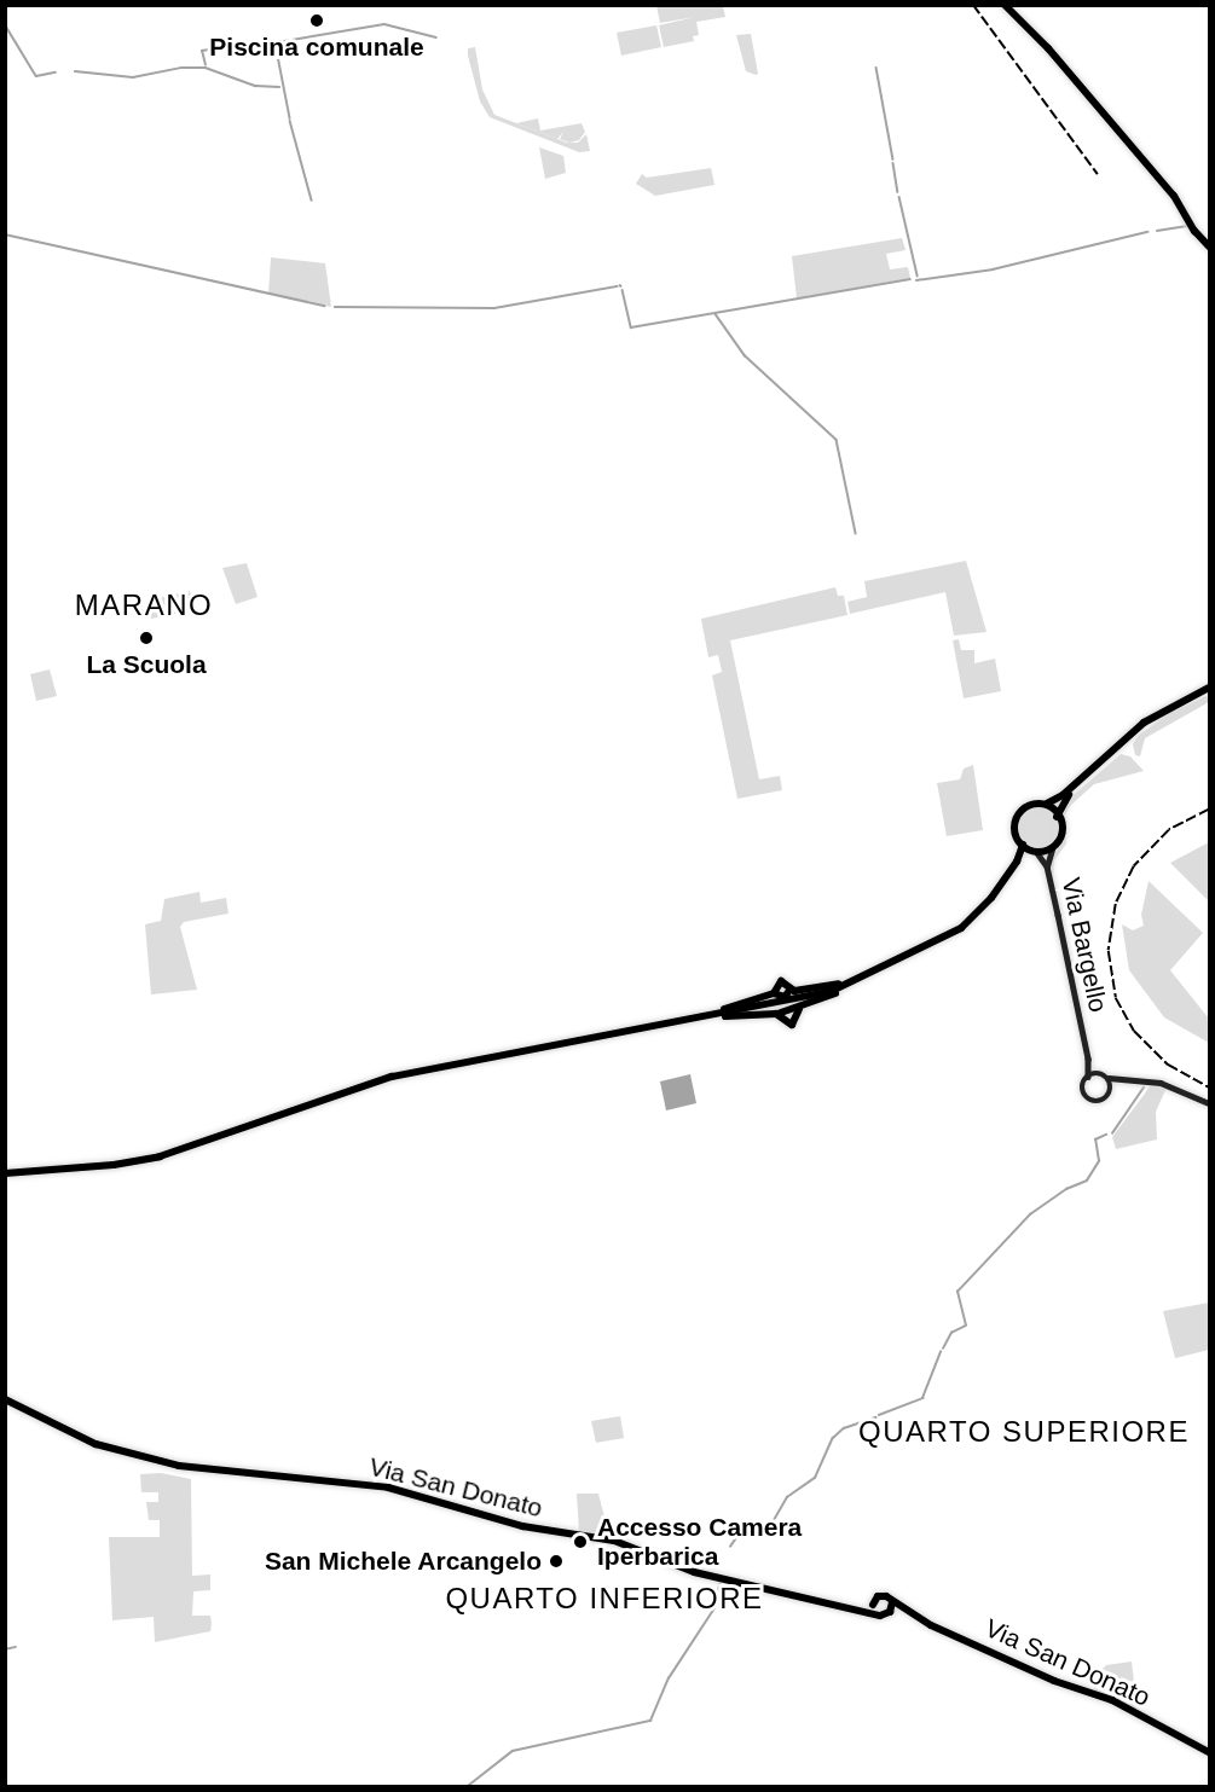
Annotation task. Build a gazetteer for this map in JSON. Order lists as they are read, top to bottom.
{
  "streets": {
    "main road": ["Via Bargello", "Via San Donato"]
  },
  "districts": ["MARANO", "QUARTO SUPERIORE", "QUARTO INFERIORE"],
  "places": [
    "Piscina comunale",
    "La Scuola",
    "Accesso Camera Iperbarica",
    "San Michele Arcangelo"
  ]
}
